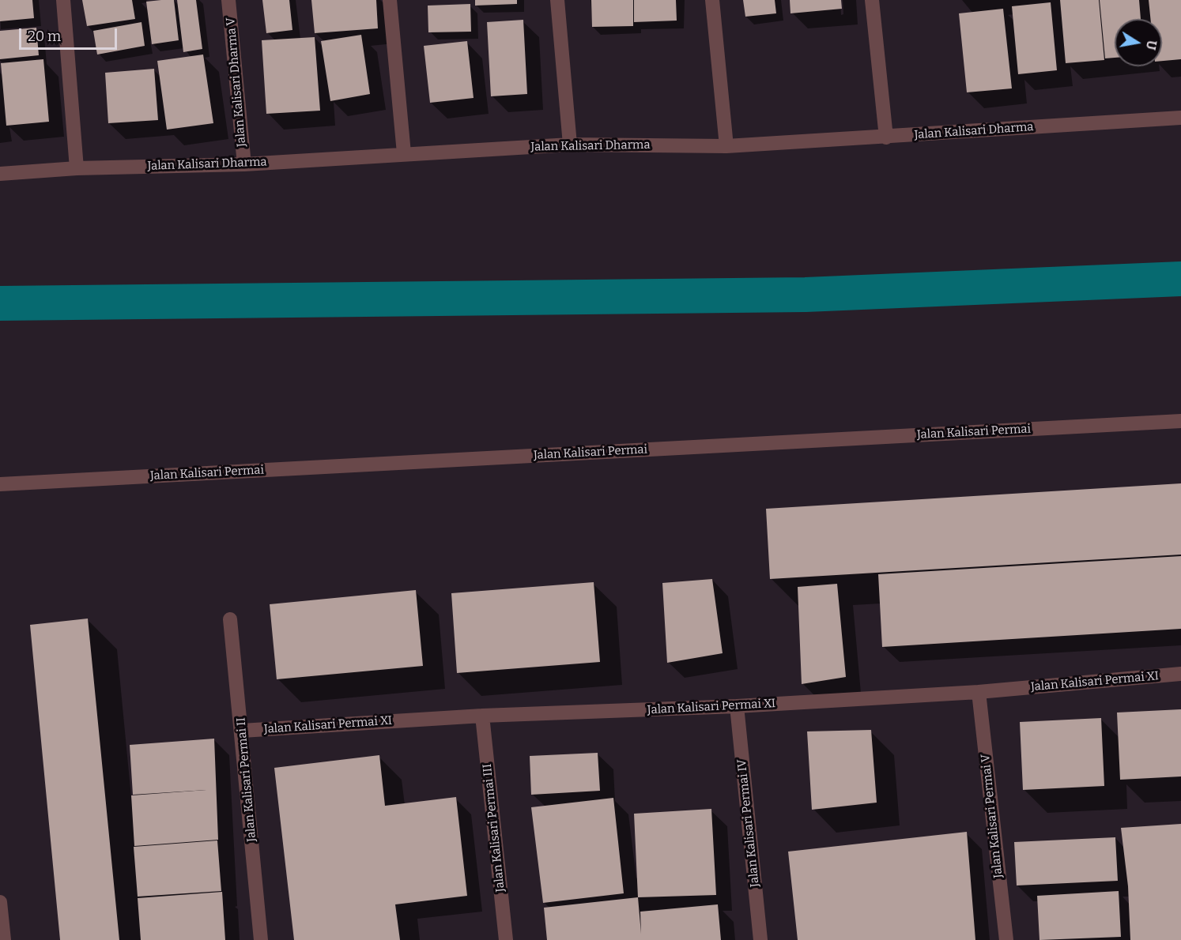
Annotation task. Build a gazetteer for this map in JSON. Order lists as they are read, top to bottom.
{
  "streets": {
    "street": [
      "Jalan Kalisari Dharma V",
      "Jalan Kalisari Dharma",
      "Jalan Kalisari Permai",
      "Jalan Kalisari Permai XI",
      "Jalan Kalisari Permai II",
      "Jalan Kalisari Permai V",
      "Jalan Kalisari Permai IV",
      "Jalan Kalisari Permai III"
    ]
  },
  "crossings": [
    ["Jalan Kalisari Dharma V", "Jalan Kalisari Dharma"],
    ["Jalan Kalisari Permai XI", "Jalan Kalisari Permai II"],
    ["Jalan Kalisari Permai XI", "Jalan Kalisari Permai V"],
    ["Jalan Kalisari Permai XI", "Jalan Kalisari Permai IV"],
    ["Jalan Kalisari Permai XI", "Jalan Kalisari Permai III"]
  ],
  "scale_bar": "20 m",
  "north": "right"
}
